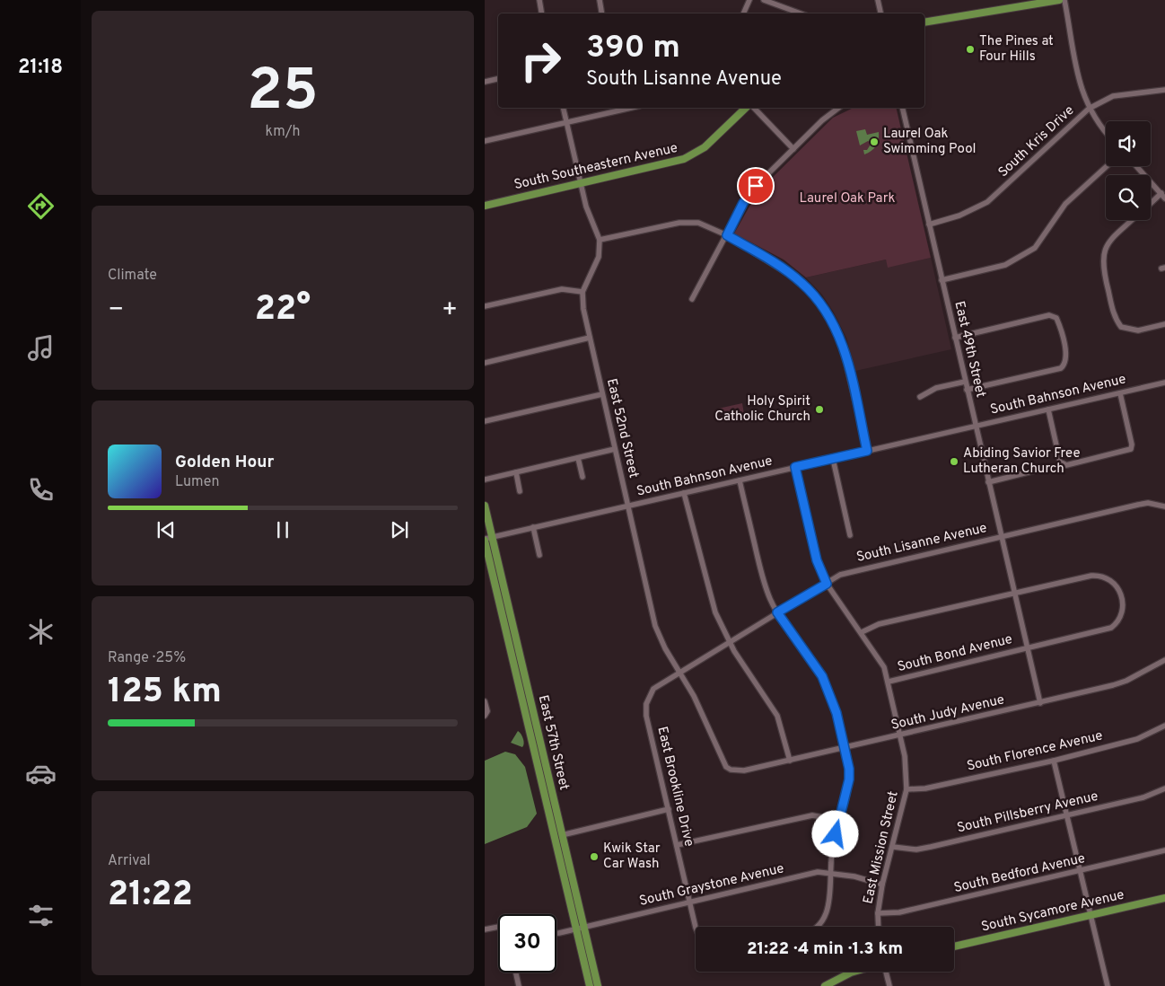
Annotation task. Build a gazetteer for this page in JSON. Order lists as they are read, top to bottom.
{
  "streets": {
    "main road": ["South Southeastern Avenue", "East 57th Street", "South Sycamore Avenue"],
    "street": [
      "South Kris Drive",
      "East 49th Street",
      "South Bahnson Avenue",
      "East 52nd Street",
      "South Lisanne Avenue",
      "South Bond Avenue",
      "South Judy Avenue",
      "South Florence Avenue",
      "East Brookline Drive",
      "South Pillsberry Avenue",
      "East Mission Street",
      "South Bedford Avenue",
      "South Graystone Avenue"
    ]
  },
  "crossings": [
    ["South Kris Drive", "East 49th Street"],
    ["East 49th Street", "South Bahnson Avenue"],
    ["East 49th Street", "South Lisanne Avenue"],
    ["East 49th Street", "South Bond Avenue"],
    ["East 49th Street", "South Judy Avenue"],
    ["South Bahnson Avenue", "East 52nd Street"],
    ["South Bahnson Avenue", "East 57th Street"],
    ["South Bahnson Avenue", "East Mission Street"],
    ["East 52nd Street", "South Judy Avenue"],
    ["East 52nd Street", "East Brookline Drive"],
    ["South Lisanne Avenue", "East Brookline Drive"],
    ["South Lisanne Avenue", "East Mission Street"],
    ["South Bond Avenue", "East Mission Street"],
    ["South Judy Avenue", "East Mission Street"],
    ["East 57th Street", "South Graystone Avenue"],
    ["South Florence Avenue", "East Mission Street"],
    ["East Brookline Drive", "South Graystone Avenue"],
    ["South Pillsberry Avenue", "East Mission Street"],
    ["East Mission Street", "South Bedford Avenue"],
    ["East Mission Street", "South Graystone Avenue"]
  ],
  "parks": ["Laurel Oak Park"],
  "places": [
    "The Pines at Four Hills",
    "Laurel Oak Swimming Pool",
    "Holy Spirit Catholic Church",
    "Abiding Savior Free Lutheran Church",
    "Kwik Star Car Wash"
  ],
  "page": {
    "tabs": "21:18",
    "tile": [
      ["25", "km/h"],
      "Climate",
      ["Range · 25%", "125 km"],
      ["Arrival", "21:22"]
    ],
    "turn": ["390 m", "South Lisanne Avenue"],
    "heat": ["−", "22°", "+"],
    "song": ["Golden Hour", "Lumen"],
    "limit": "30",
    "trip": "21:22 · 4 min · 1.3 km"
  }
}
